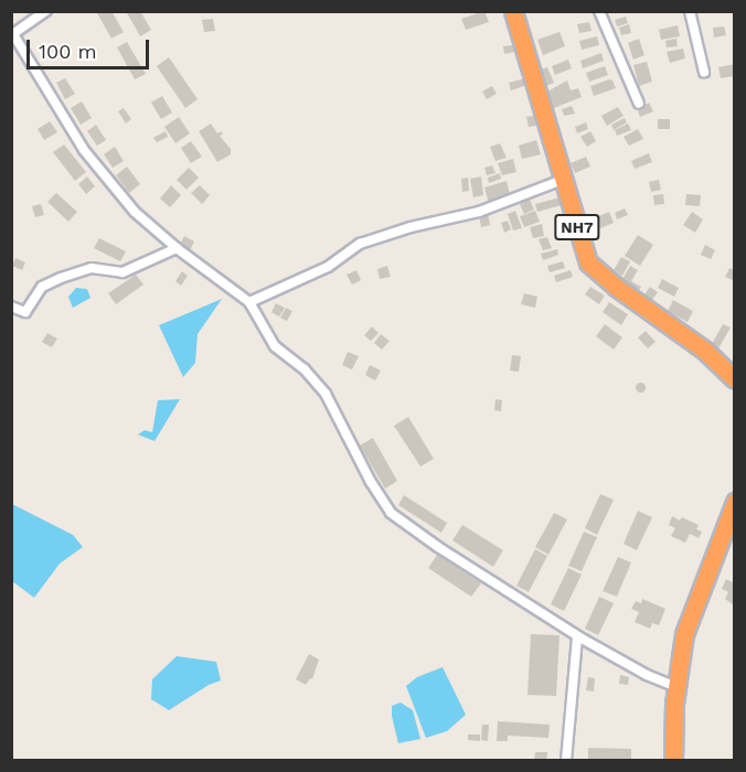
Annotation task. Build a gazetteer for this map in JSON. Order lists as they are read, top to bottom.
{
  "streets": {
    "highway": ["NH7"]
  },
  "scale_bar": "100 m"
}
